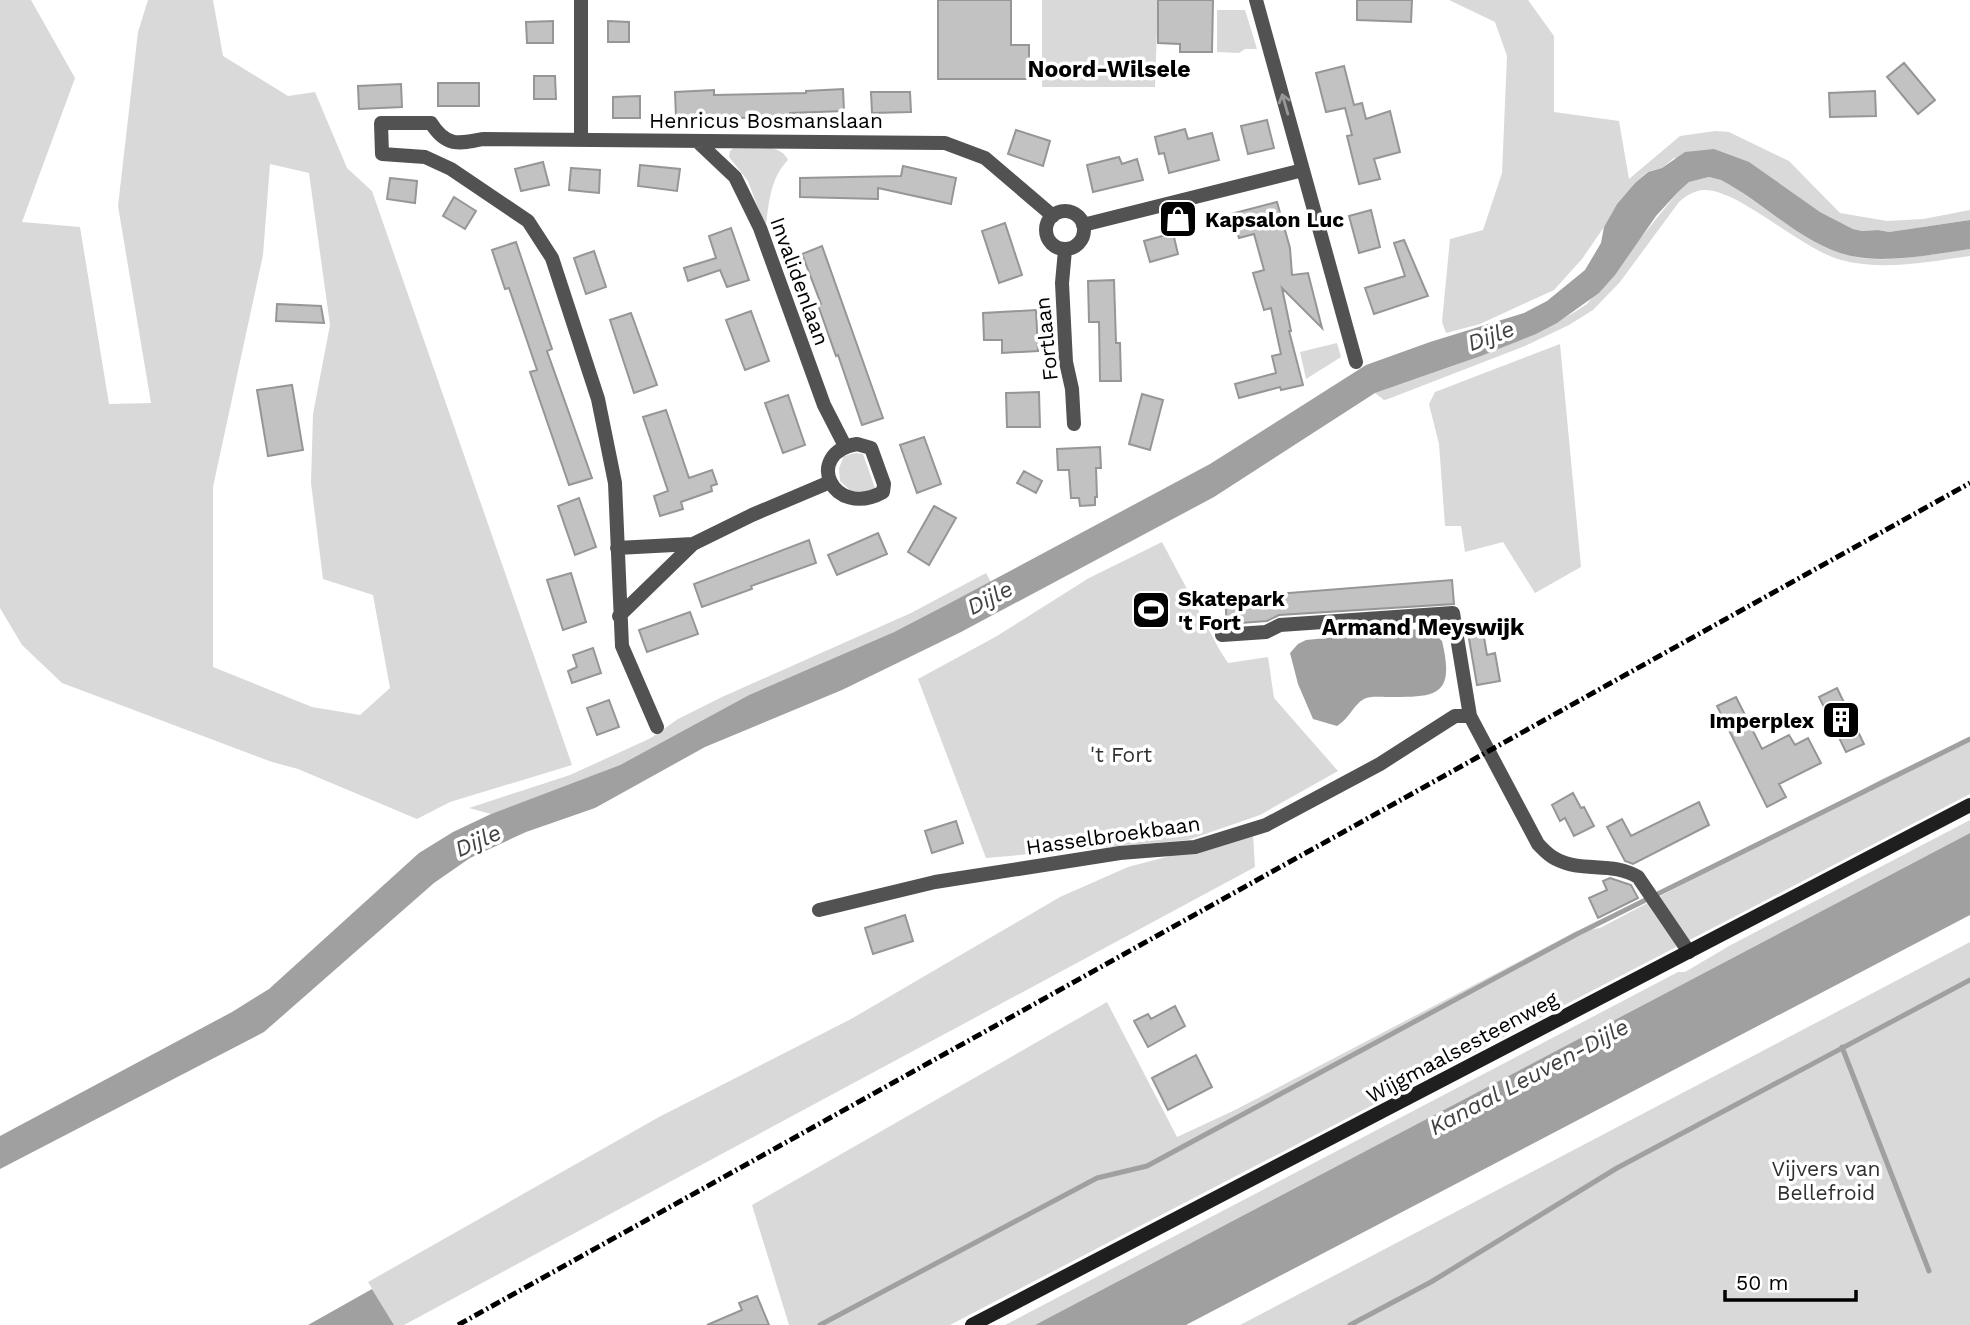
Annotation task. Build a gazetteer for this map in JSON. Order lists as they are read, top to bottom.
{
  "streets": {
    "street": [
      "Henricus Bosmanslaan",
      "Invalidenlaan",
      "Fortlaan",
      "Hasselbroekbaan",
      "Wijgmaalsesteenweg"
    ]
  },
  "crossings": [
    ["Henricus Bosmanslaan", "Invalidenlaan"],
    ["Henricus Bosmanslaan", "Fortlaan"]
  ],
  "districts": ["Noord-Wilsele", "Armand Meyswijk"],
  "water": ["Dijle", "Kanaal Leuven-Dijle"],
  "parks": ["'t Fort", "Vijvers van Bellefroid"],
  "places": {
    "shop": ["Kapsalon Luc"],
    "sports": ["Skatepark 't Fort"],
    "building": ["Imperplex"]
  },
  "scale_bar": "50 m"
}
